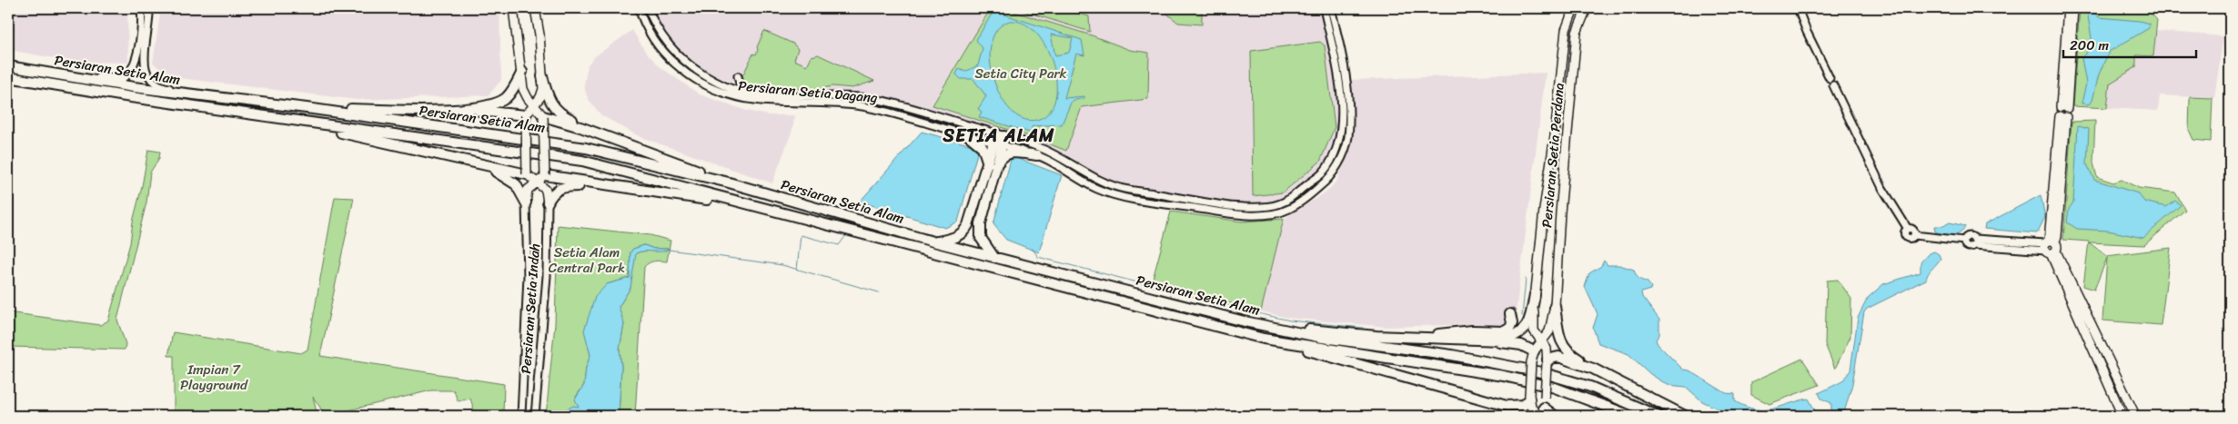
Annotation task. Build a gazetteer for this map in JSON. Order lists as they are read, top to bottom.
{
  "streets": {
    "highway": ["Persiaran Setia Alam"],
    "main road": ["Persiaran Setia Perdana"],
    "street": ["Persiaran Setia Dagang", "Persiaran Setia Indah"]
  },
  "districts": ["SETIA ALAM"],
  "parks": ["Setia City Park", "Setia Alam Central Park", "Impian 7 Playground"],
  "scale_bar": "200 m"
}
